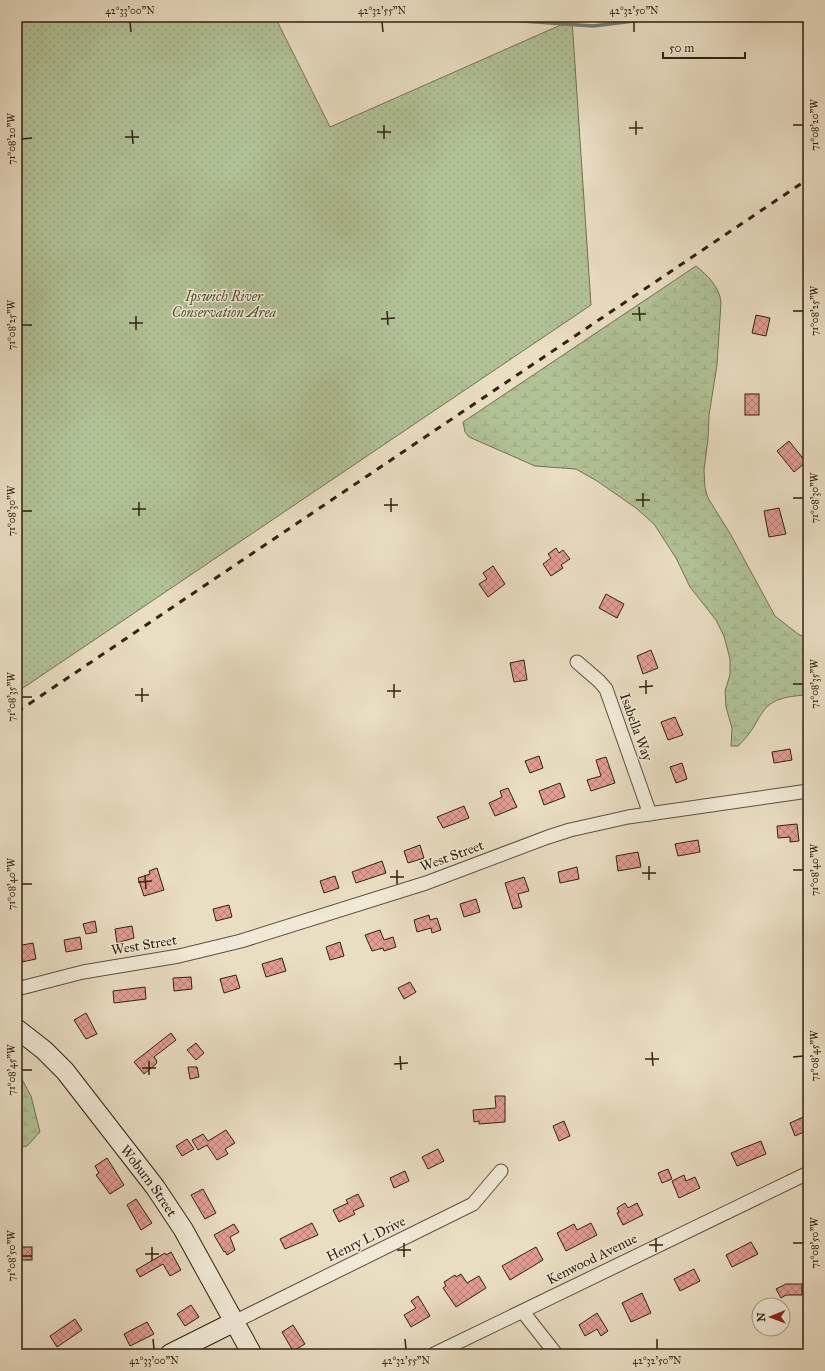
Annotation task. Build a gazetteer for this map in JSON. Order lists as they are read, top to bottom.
{
  "streets": {
    "street": [
      "Isabella Way",
      "West Street",
      "Woburn Street",
      "Henry L Drive",
      "Kenwood Avenue"
    ]
  },
  "crossings": [
    ["Isabella Way", "West Street"],
    ["Woburn Street", "Henry L Drive"]
  ],
  "parks": ["Ipswich River Conservation Area"],
  "scale_bar": "50 m",
  "north": "left",
  "coordinates": [
    "42°33'00\"N",
    "42°32'55\"N",
    "42°32'50\"N",
    "71°08'20\"W",
    "71°08'25\"W",
    "71°08'30\"W",
    "71°08'35\"W",
    "71°08'40\"W",
    "71°08'45\"W",
    "71°08'50\"W"
  ]
}
